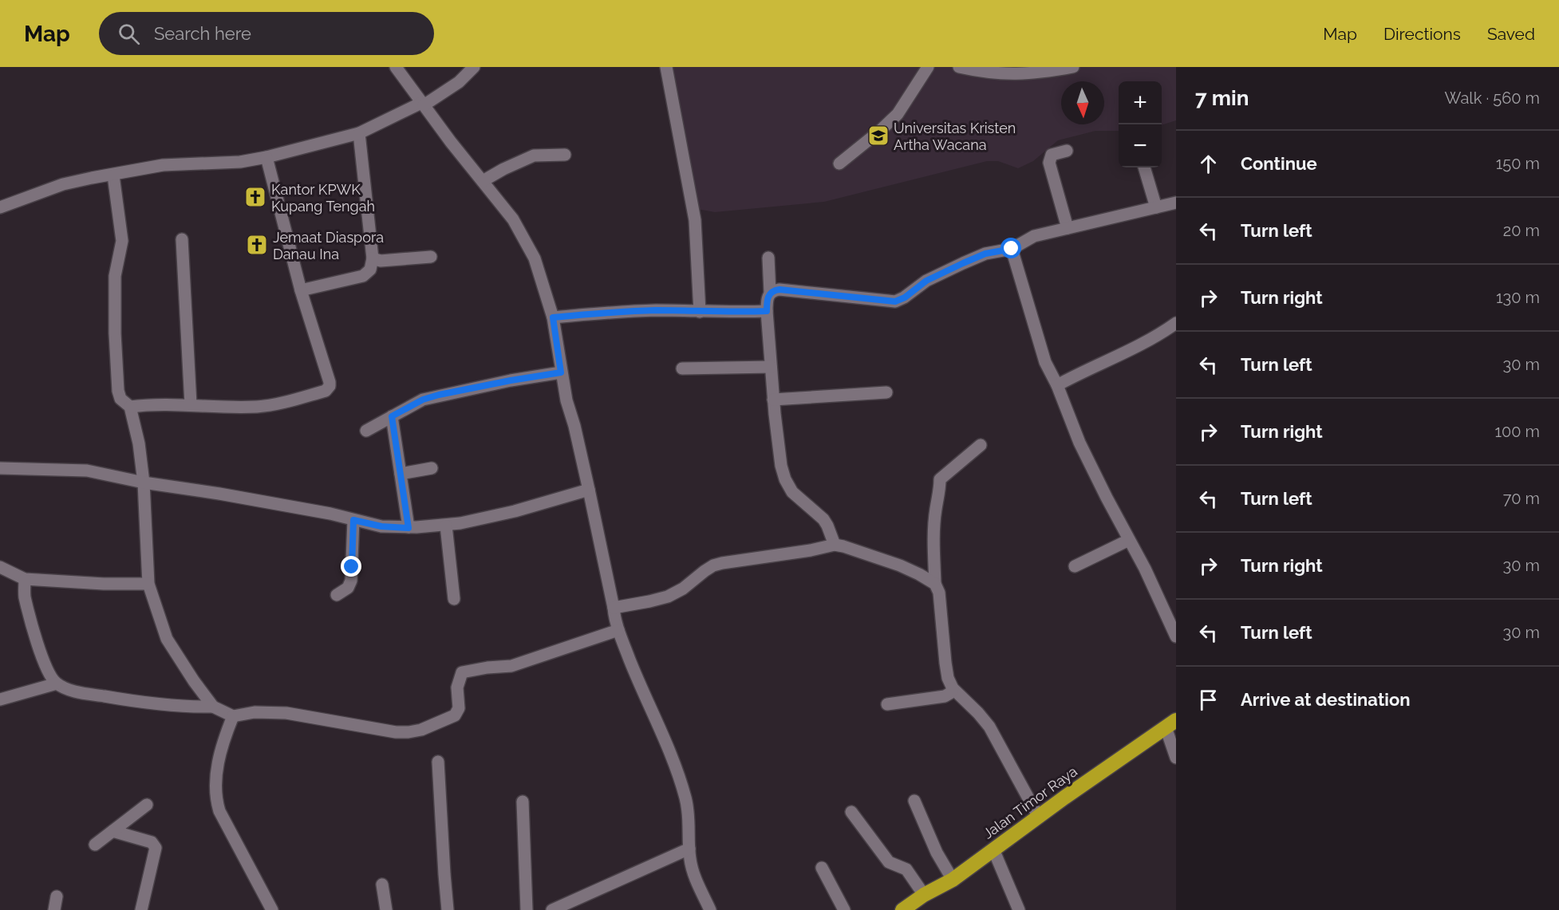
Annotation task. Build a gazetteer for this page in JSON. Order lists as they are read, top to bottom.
{
  "streets": {
    "highway": ["Jalan Timor Raya"]
  },
  "places": {
    "school or university": ["Universitas Kristen Artha Wacana"],
    "church": ["Kantor KPWK Kupang Tengah", "Jemaat Diaspora Danau Ina"]
  },
  "north": "bottom",
  "page": {
    "header": "Map",
    "search": "Search here",
    "nav": ["Map", "Directions", "Saved"],
    "heading": ["7 min", "Walk · 560 m"],
    "map_buttons": ["+", "−"],
    "list": [
      ["Continue", "150 m"],
      ["Turn left", "20 m"],
      ["Turn right", "130 m"],
      ["Turn left", "30 m"],
      ["Turn right", "100 m"],
      ["Turn left", "70 m"],
      ["Turn right", "30 m"],
      ["Turn left", "30 m"],
      "Arrive at destination"
    ]
  }
}
